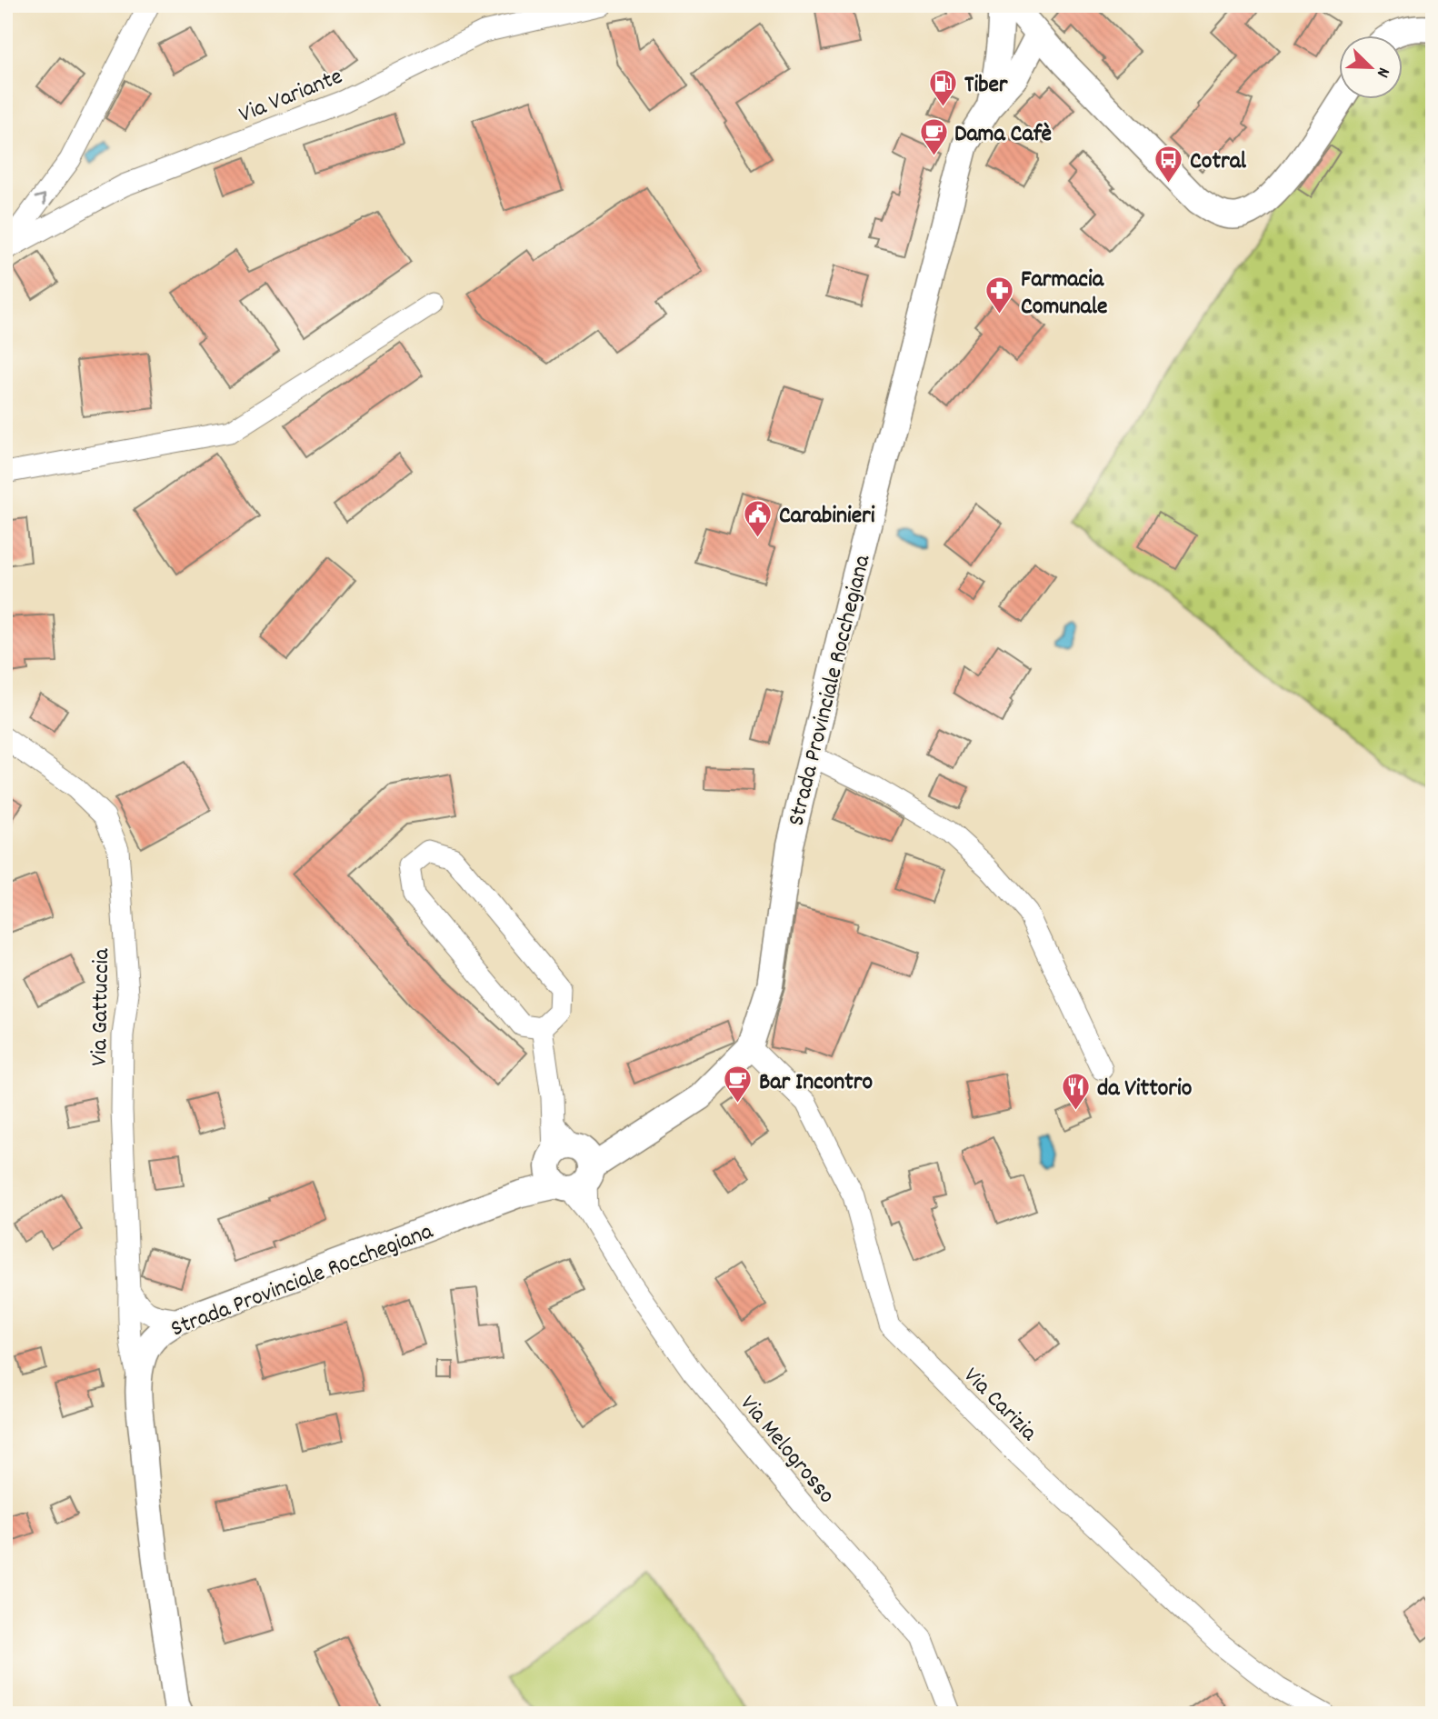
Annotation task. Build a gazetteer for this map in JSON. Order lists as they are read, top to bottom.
{
  "streets": {
    "main road": ["Strada Provinciale Rocchegiana"],
    "street": [
      "Via Variante",
      "Via Gattuccia",
      "Via Carizia",
      "Via Melogrosso"
    ]
  },
  "crossings": [
    ["Strada Provinciale Rocchegiana", "Via Gattuccia"],
    ["Strada Provinciale Rocchegiana", "Via Carizia"],
    ["Strada Provinciale Rocchegiana", "Via Melogrosso"]
  ],
  "places": {
    "fuel station": ["Tiber"],
    "cafe": ["Dama Cafè", "Bar Incontro"],
    "bus stop": ["Cotral"],
    "pharmacy": ["Farmacia Comunale"],
    "public building": ["Carabinieri"],
    "restaurant": ["da Vittorio"]
  },
  "north": "bottom right"
}
